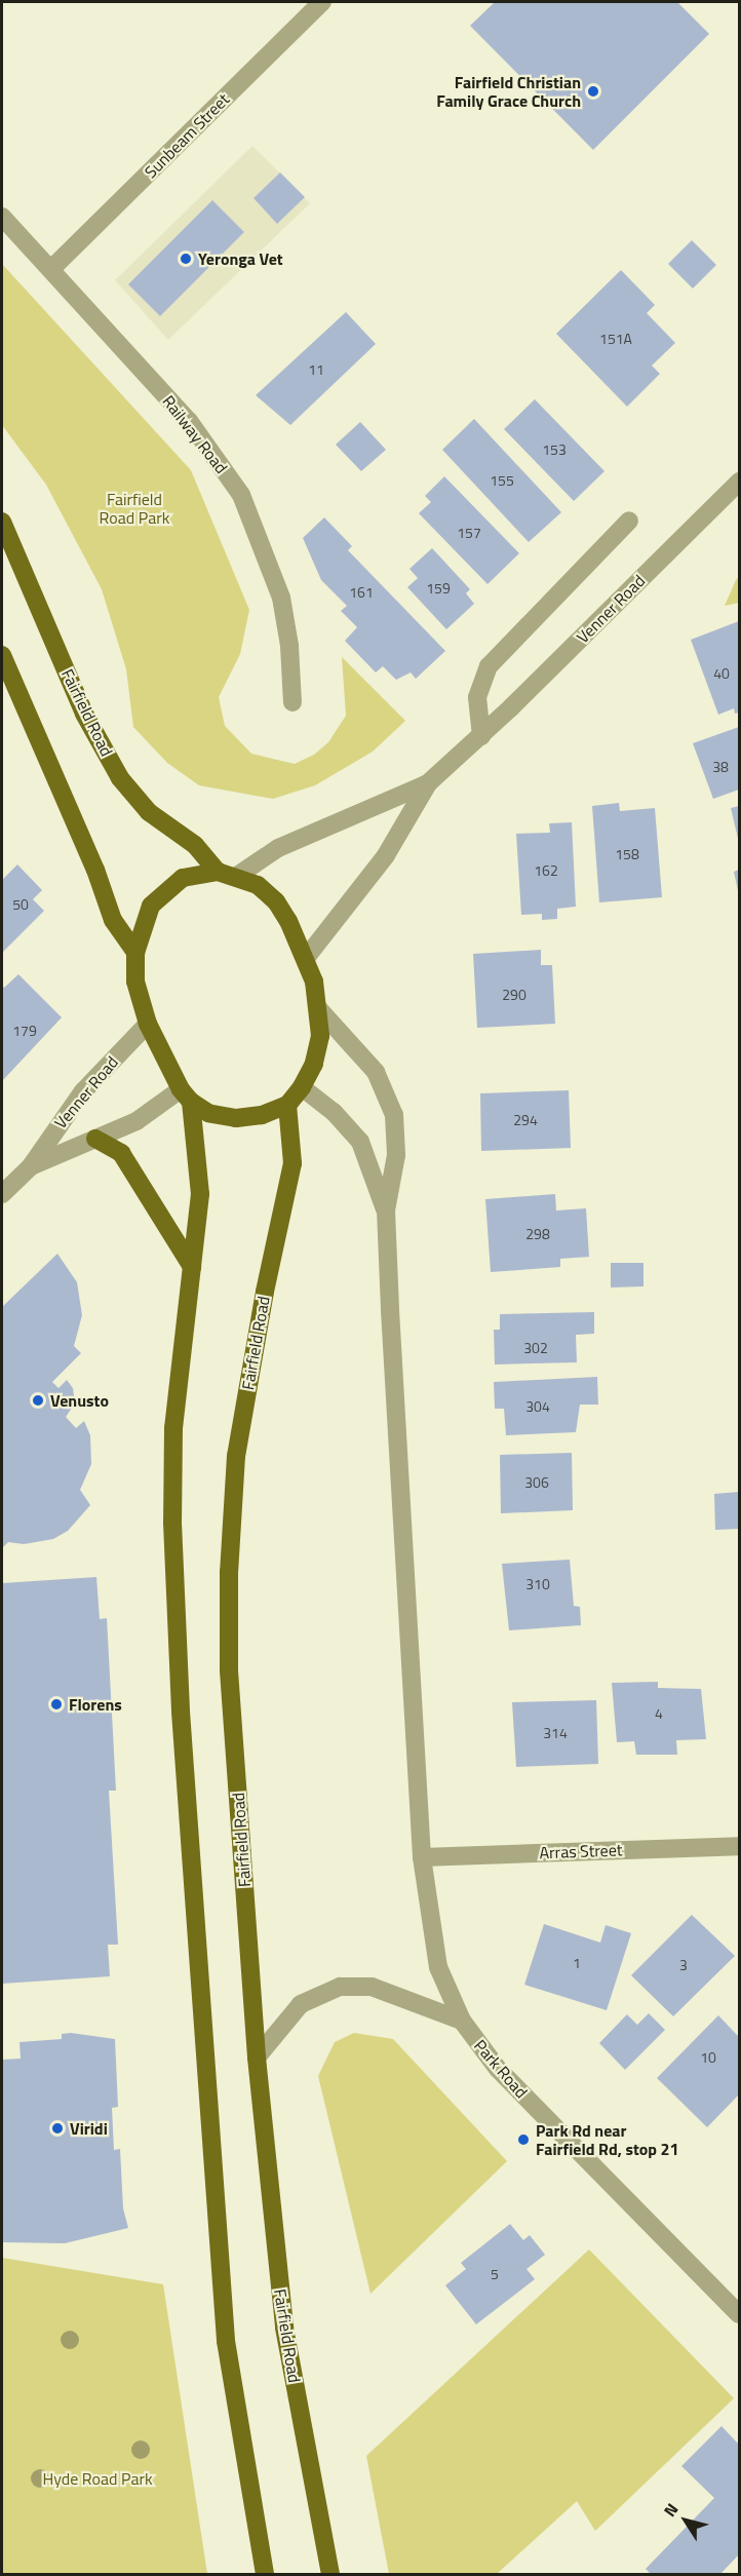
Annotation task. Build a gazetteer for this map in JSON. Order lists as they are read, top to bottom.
{
  "streets": {
    "main road": ["Fairfield Road"],
    "street": [
      "Sunbeam Street",
      "Railway Road",
      "Venner Road",
      "Arras Street",
      "Park Road"
    ]
  },
  "crossings": [
    ["Sunbeam Street", "Railway Road"],
    ["Venner Road", "Fairfield Road"],
    ["Arras Street", "Park Road"]
  ],
  "parks": ["Fairfield Road Park", "Hyde Road Park"],
  "places": [
    "Fairfield Christian Family Grace Church",
    "Yeronga Vet",
    "Venusto",
    "Florens",
    "Viridi",
    "Park Rd near Fairfield Rd, stop 21"
  ],
  "house_numbers": [
    "151A",
    "11",
    "153",
    "155",
    "157",
    "159",
    "161",
    "40",
    "38",
    "158",
    "162",
    "50",
    "290",
    "179",
    "294",
    "298",
    "302",
    "304",
    "306",
    "310",
    "4",
    "314",
    "1",
    "3",
    "10",
    "5"
  ],
  "north": "top left"
}
